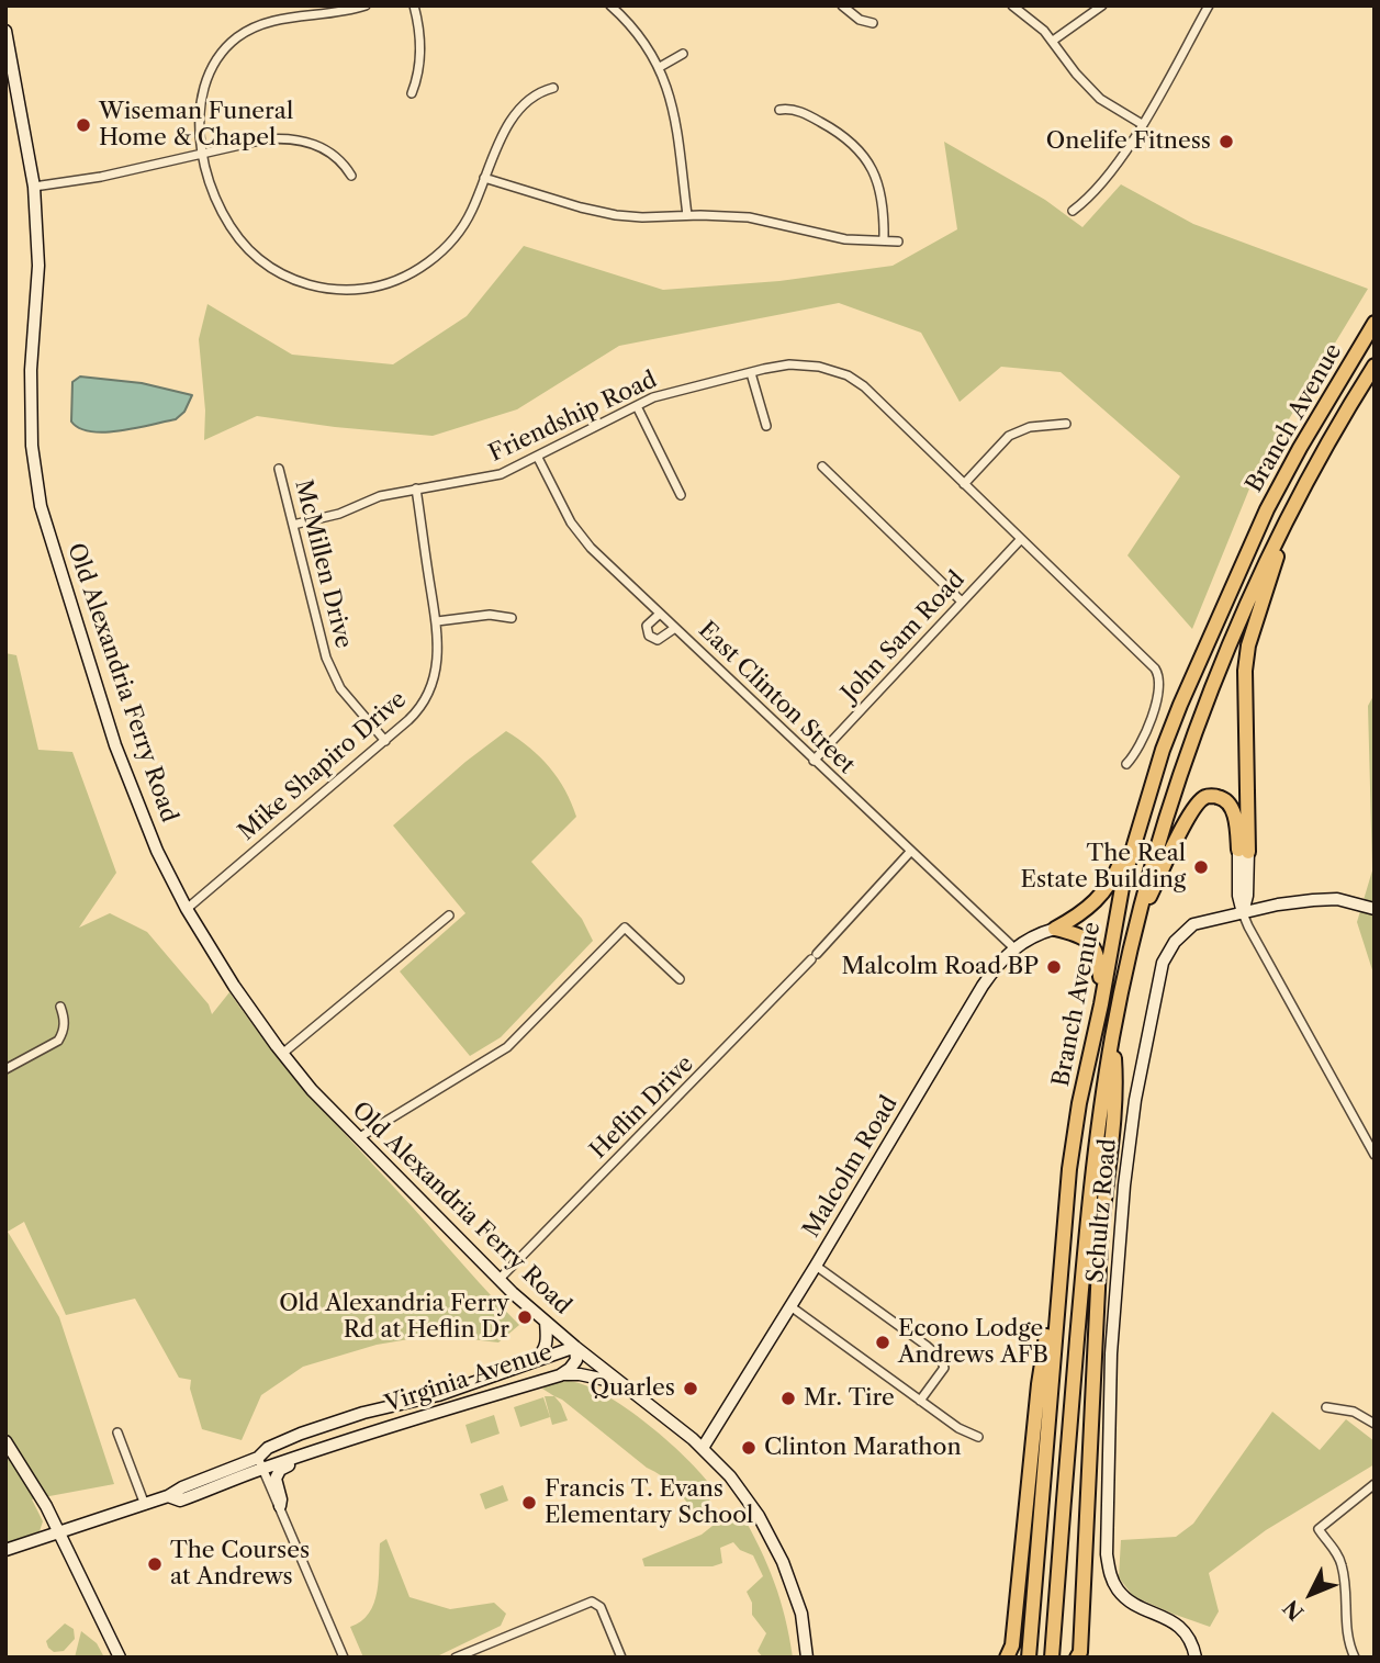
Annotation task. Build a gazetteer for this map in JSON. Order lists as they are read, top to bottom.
{
  "streets": {
    "highway": ["Branch Avenue"],
    "street": [
      "Friendship Road",
      "McMillen Drive",
      "John Sam Road",
      "Old Alexandria Ferry Road",
      "East Clinton Street",
      "Mike Shapiro Drive",
      "Heflin Drive",
      "Malcolm Road",
      "Schultz Road",
      "Virginia Avenue"
    ]
  },
  "crossings": [
    ["Friendship Road", "McMillen Drive"],
    ["Friendship Road", "John Sam Road"],
    ["Friendship Road", "East Clinton Street"],
    ["Friendship Road", "Mike Shapiro Drive"],
    ["McMillen Drive", "Mike Shapiro Drive"],
    ["John Sam Road", "East Clinton Street"],
    ["Old Alexandria Ferry Road", "Mike Shapiro Drive"],
    ["Old Alexandria Ferry Road", "Heflin Drive"],
    ["Old Alexandria Ferry Road", "Malcolm Road"],
    ["Old Alexandria Ferry Road", "Virginia Avenue"],
    ["East Clinton Street", "Heflin Drive"],
    ["East Clinton Street", "Malcolm Road"]
  ],
  "places": [
    "Wiseman Funeral Home & Chapel",
    "Onelife Fitness",
    "The Real Estate Building",
    "Malcolm Road BP",
    "Old Alexandria Ferry Rd at Heflin Dr",
    "Econo Lodge Andrews AFB",
    "Quarles",
    "Mr. Tire",
    "Clinton Marathon",
    "Francis T. Evans Elementary School",
    "The Courses at Andrews"
  ],
  "north": "bottom left"
}
